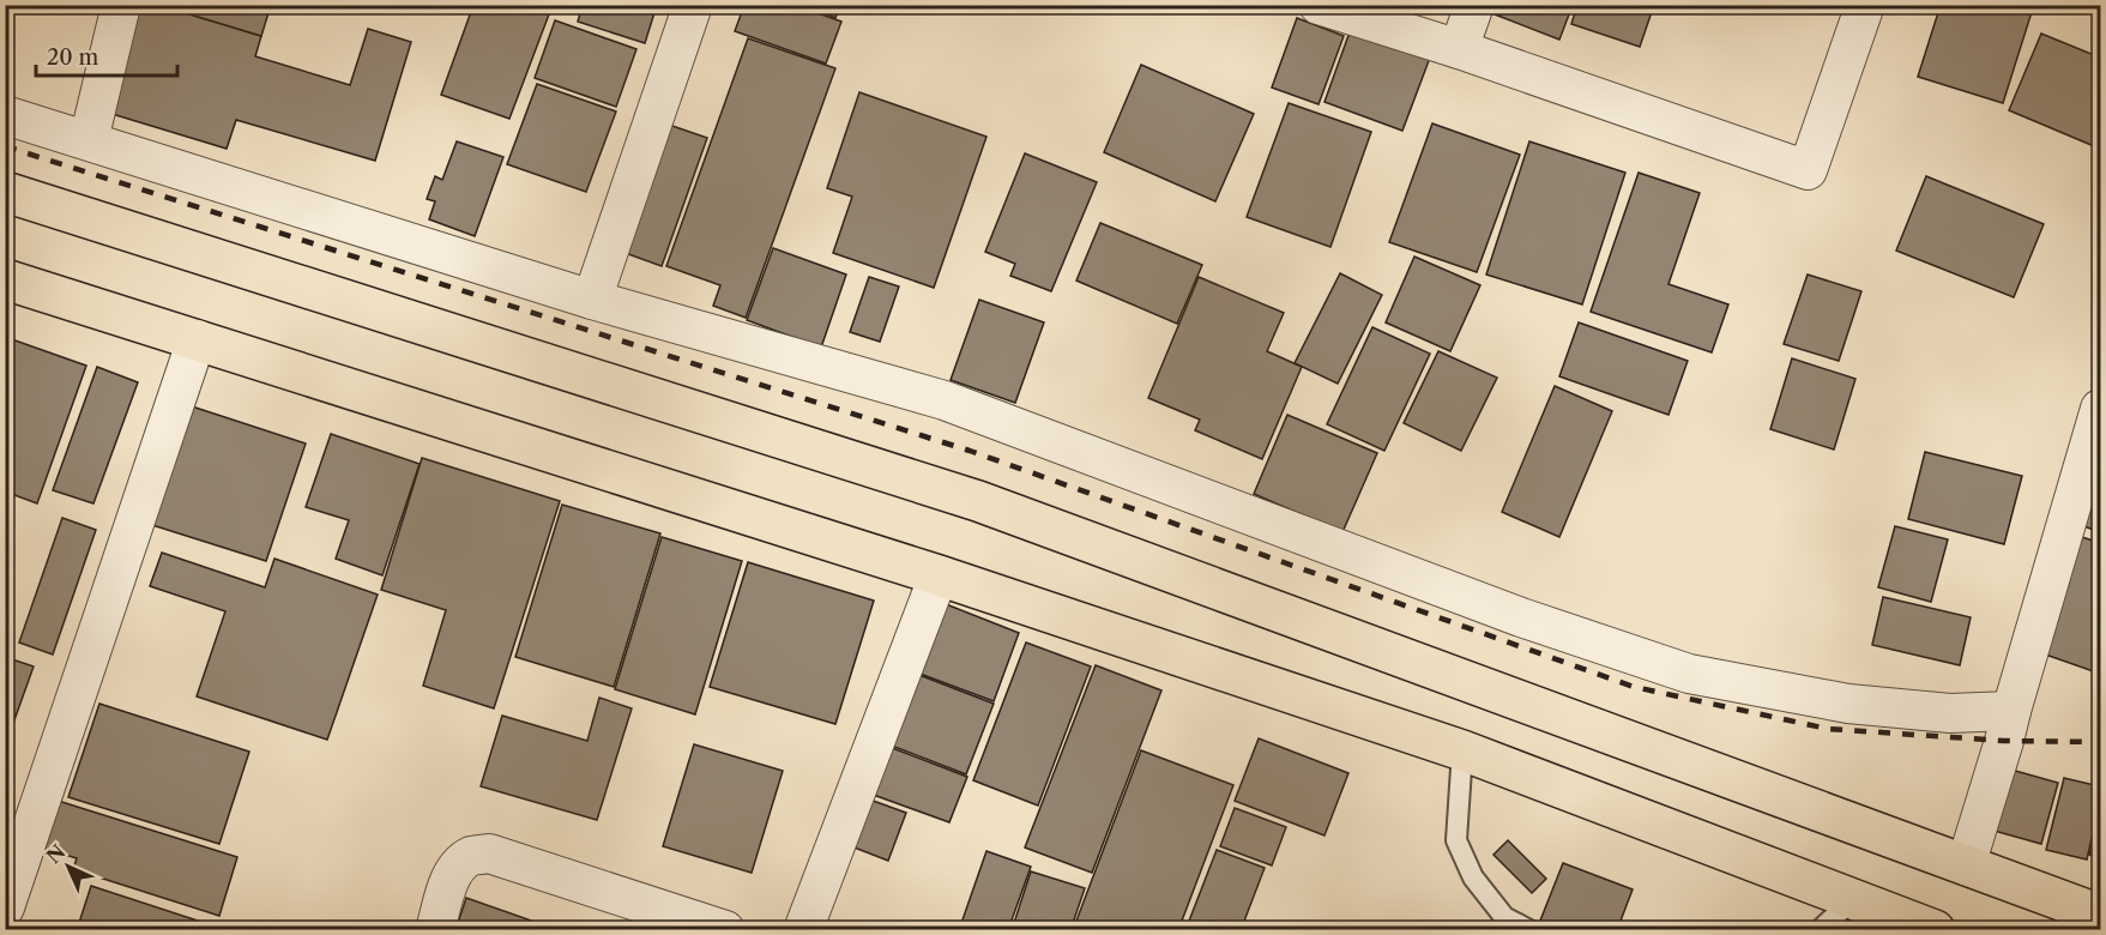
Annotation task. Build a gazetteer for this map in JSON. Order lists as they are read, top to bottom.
{
  "scale_bar": "20 m",
  "north": "top left"
}
